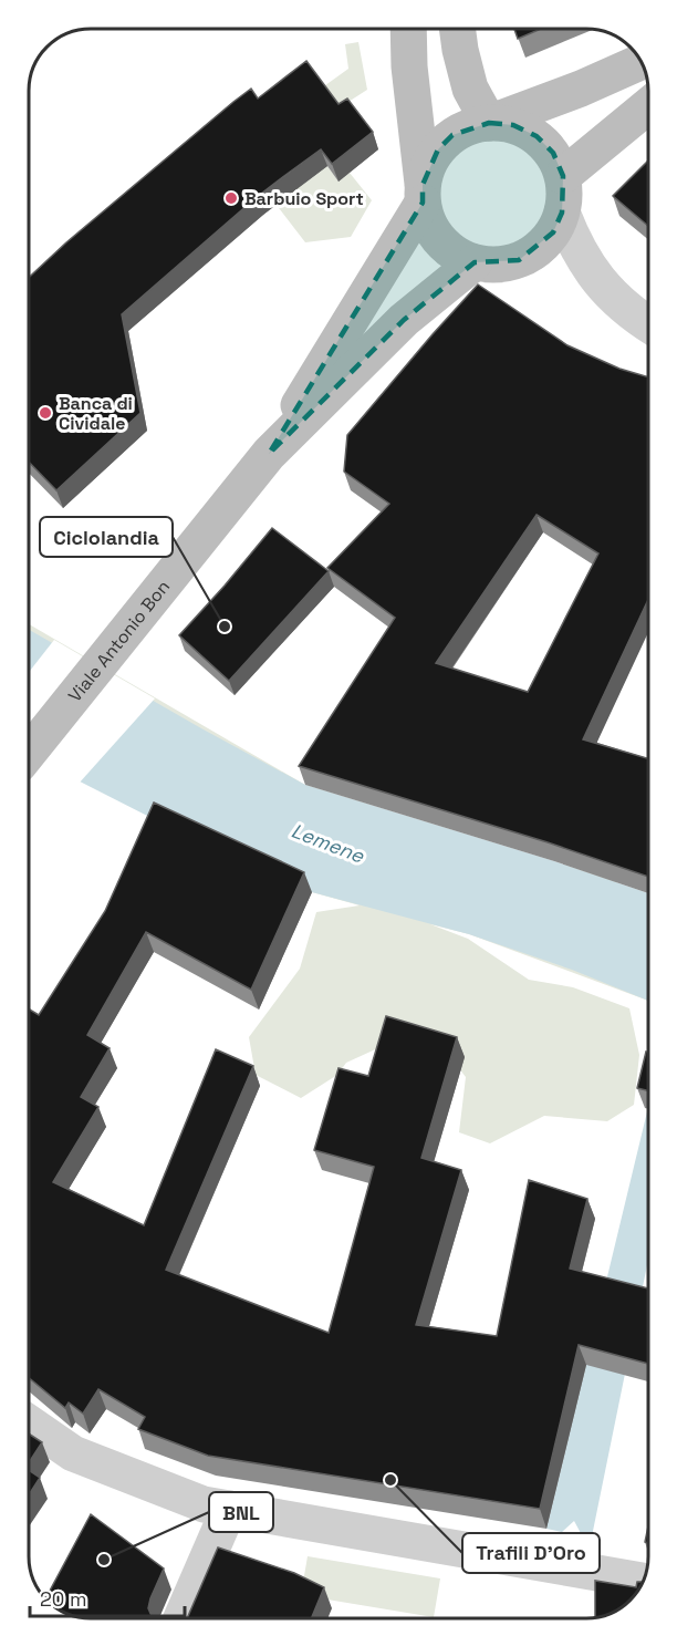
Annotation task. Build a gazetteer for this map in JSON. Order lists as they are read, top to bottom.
{
  "streets": {
    "main road": ["Viale Antonio Bon"]
  },
  "water": ["Lemene"],
  "places": [
    "Barbuio Sport",
    "Banca di Cividale",
    "Ciclolandia",
    "Trafili D'Oro",
    "BNL"
  ],
  "scale_bar": "20 m"
}
